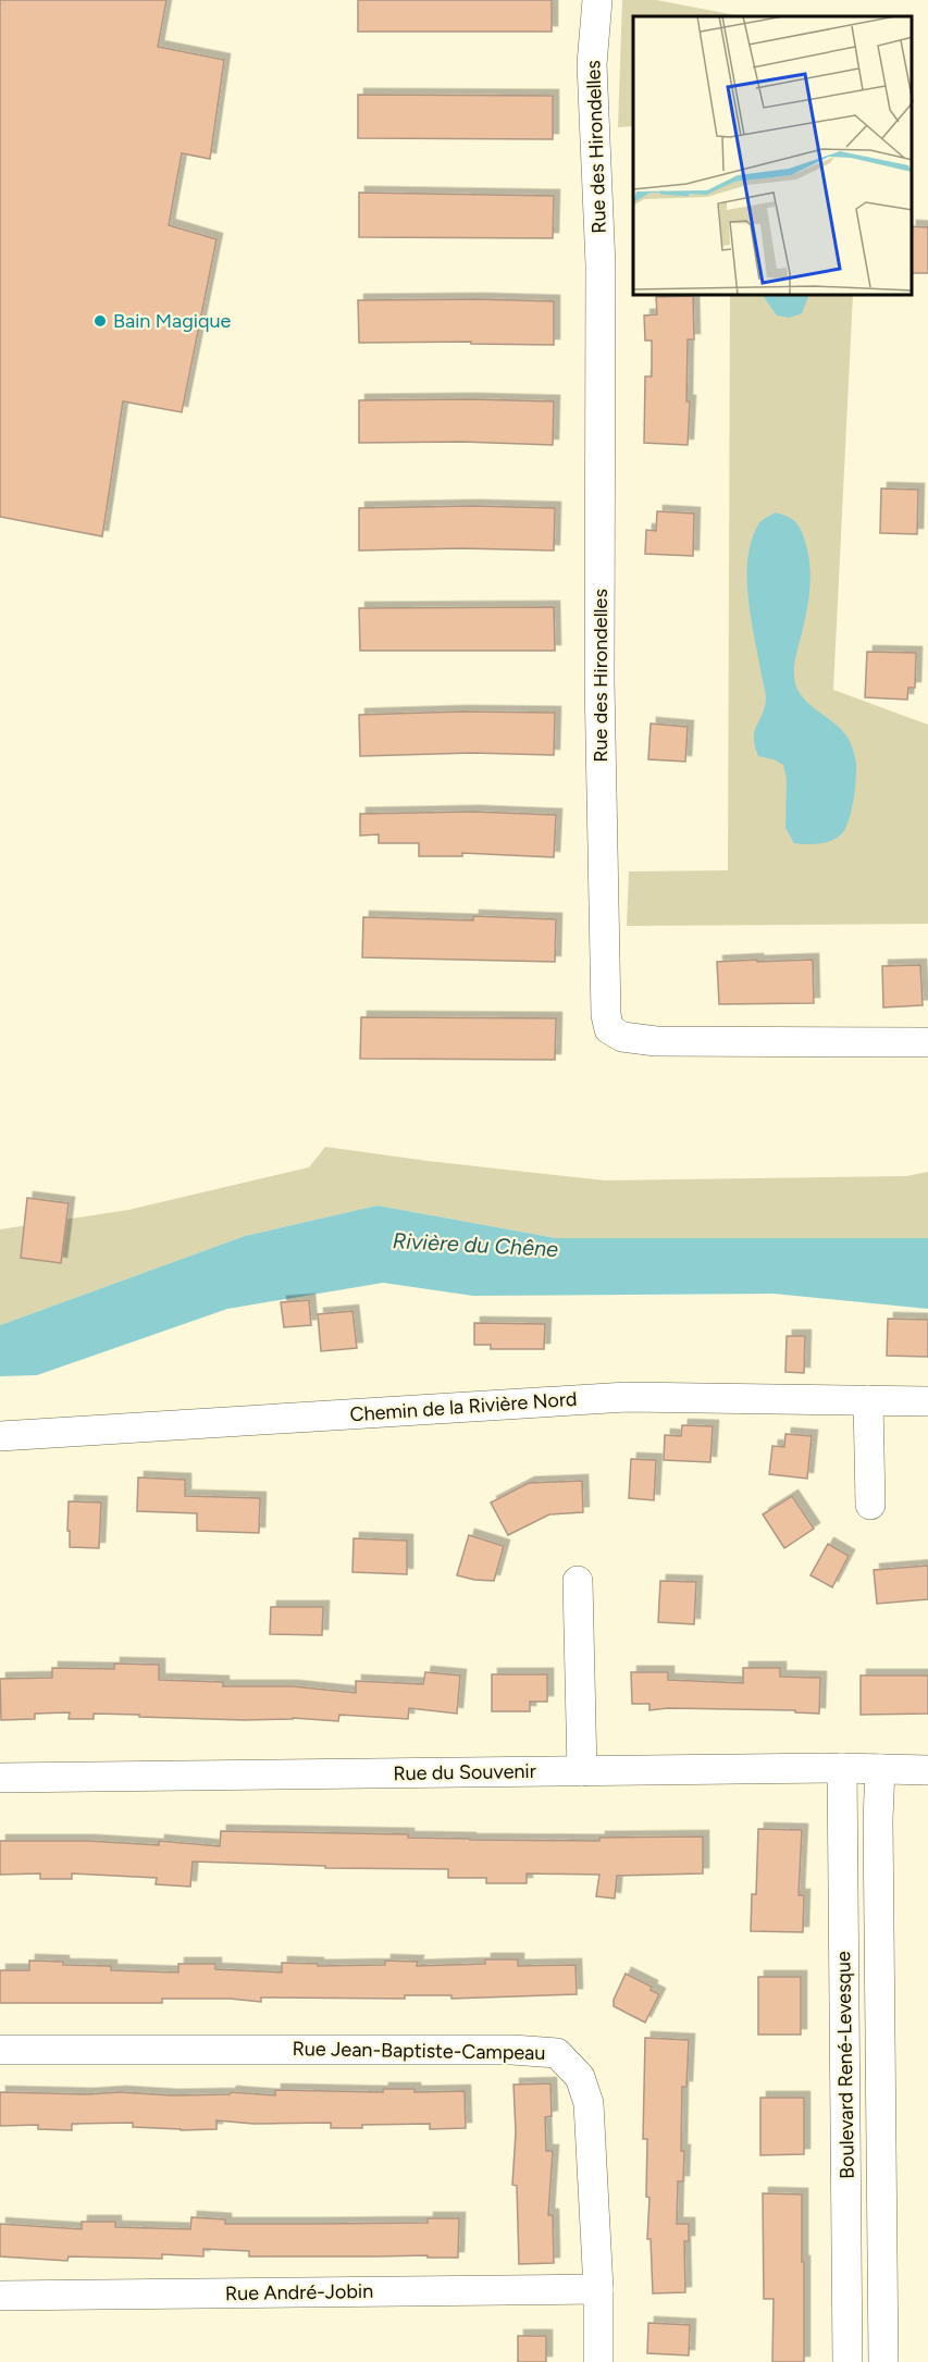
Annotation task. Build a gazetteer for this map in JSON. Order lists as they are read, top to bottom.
{
  "streets": {
    "street": [
      "Rue des Hirondelles",
      "Chemin de la Rivière Nord",
      "Rue du Souvenir",
      "Rue Jean-Baptiste-Campeau",
      "Boulevard René-Levesque",
      "Rue André-Jobin"
    ]
  },
  "crossings": [
    ["Rue du Souvenir", "Boulevard René-Levesque"],
    ["Rue Jean-Baptiste-Campeau", "Rue André-Jobin"]
  ],
  "water": ["Rivière du Chêne"],
  "places": ["Bain Magique"]
}
